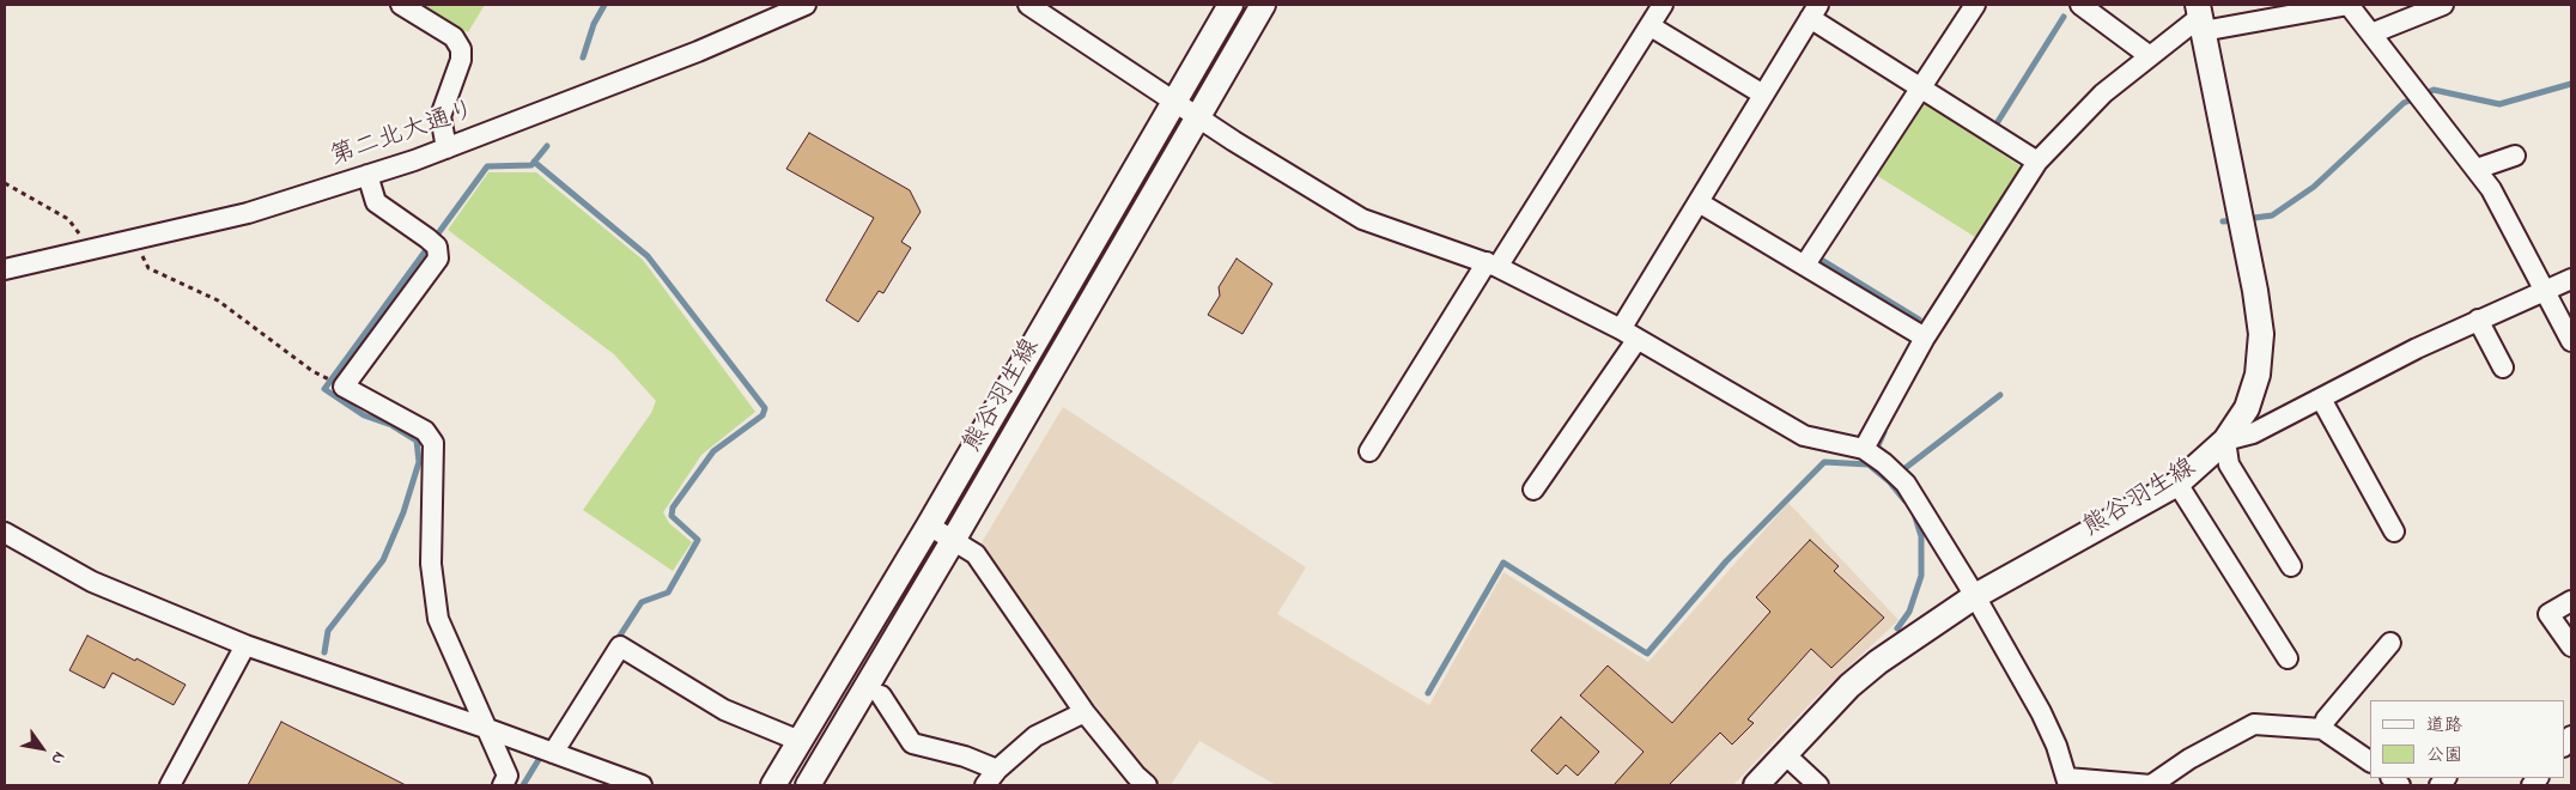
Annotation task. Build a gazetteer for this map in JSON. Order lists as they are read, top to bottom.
{
  "streets": {
    "main road": ["熊谷羽生線"],
    "street": ["第二北大通り"]
  },
  "legend": ["道路", "公園"],
  "north": "bottom right"
}
